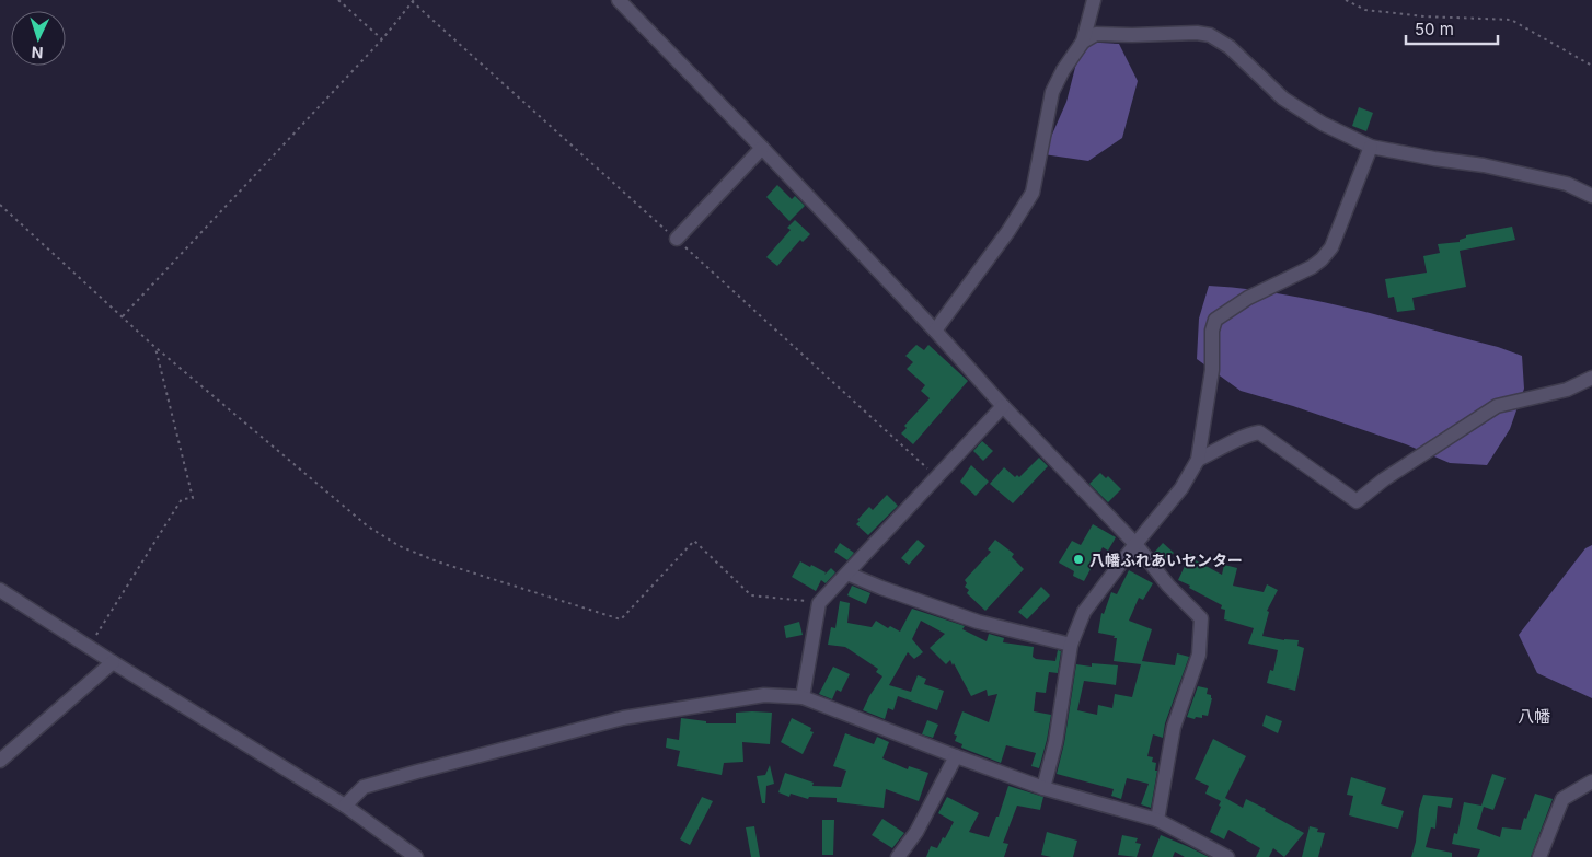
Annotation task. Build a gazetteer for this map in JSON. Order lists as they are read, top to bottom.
{
  "districts": ["八幡"],
  "places": ["八幡ふれあいセンター"],
  "scale_bar": "50 m",
  "north": "bottom"
}
